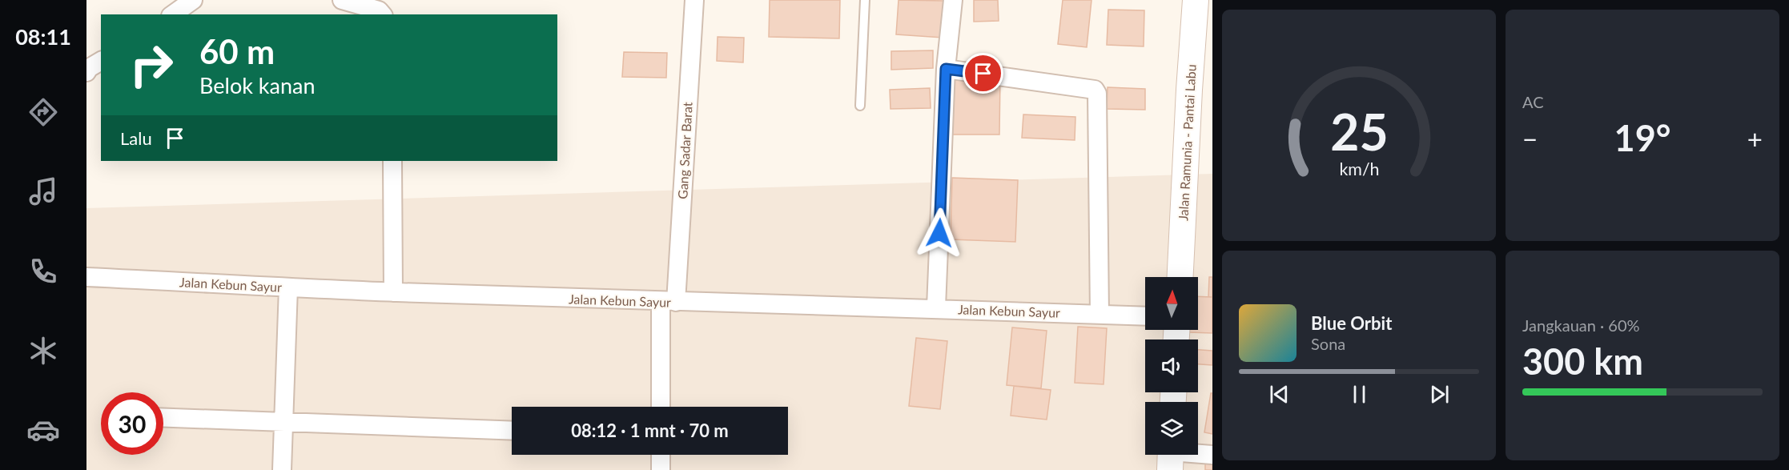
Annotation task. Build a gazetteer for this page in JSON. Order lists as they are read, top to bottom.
{
  "streets": {
    "main road": ["Jalan Ramunia - Pantai Labu"],
    "street": ["Gang Sadar Barat", "Jalan Kebun Sayur"]
  },
  "crossings": [
    ["Gang Sadar Barat", "Jalan Kebun Sayur"]
  ],
  "north": "top",
  "page": {
    "tabs": "08:11",
    "tile": [
      "AC",
      ["Jangkauan · 60%", "300 km"]
    ],
    "turn": ["60 m", "Belok kanan"],
    "then": "Lalu",
    "heat": ["−", "19°", "+"],
    "song": ["Blue Orbit", "Sona"],
    "limit": "30",
    "trip": "08:12 · 1 mnt · 70 m",
    "gauge": ["25", "km/h"]
  }
}
